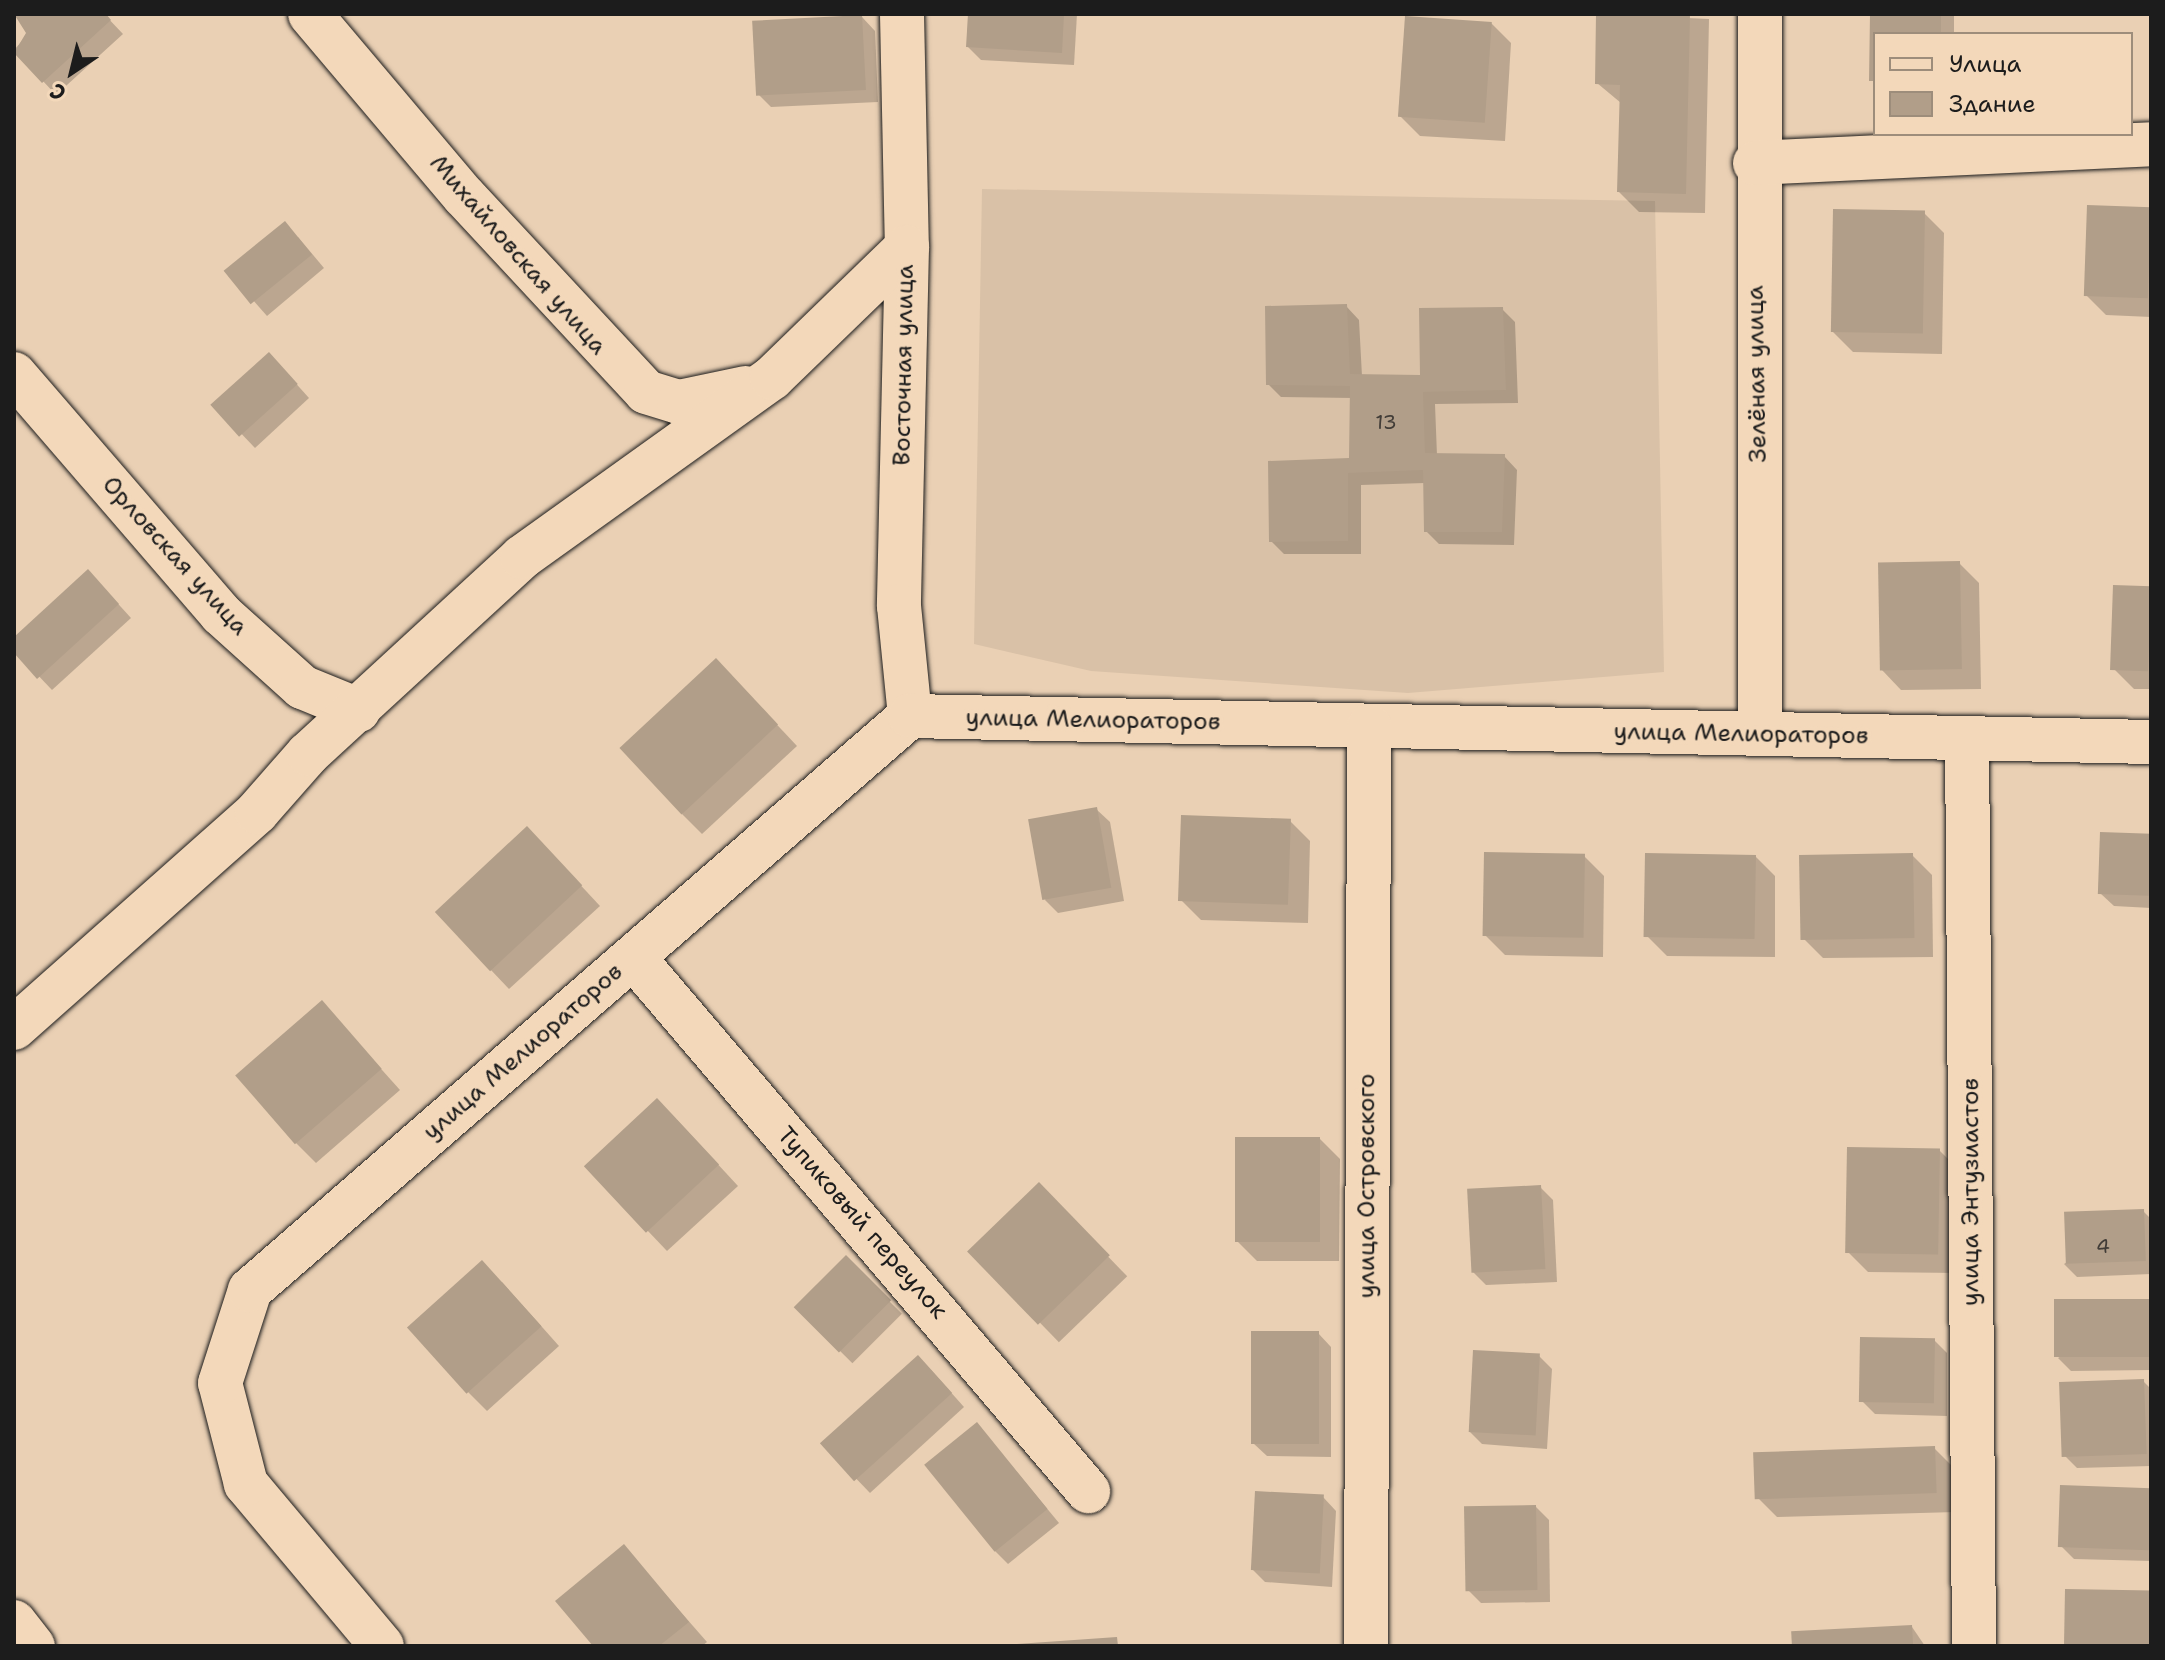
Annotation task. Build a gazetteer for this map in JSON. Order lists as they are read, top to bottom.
{
  "streets": {
    "street": [
      "Михайловская улица",
      "Восточная улица",
      "Зелёная улица",
      "Орловская улица",
      "улица Мелиораторов",
      "улица Островского",
      "улица Энтузиастов",
      "Тупиковый переулок"
    ]
  },
  "crossings": [
    ["Восточная улица", "улица Мелиораторов"],
    ["Зелёная улица", "улица Мелиораторов"],
    ["улица Мелиораторов", "улица Островского"],
    ["улица Мелиораторов", "улица Энтузиастов"],
    ["улица Мелиораторов", "Тупиковый переулок"]
  ],
  "house_numbers": ["13", "4"],
  "legend": ["Улица", "Здание"],
  "north": "bottom left"
}
